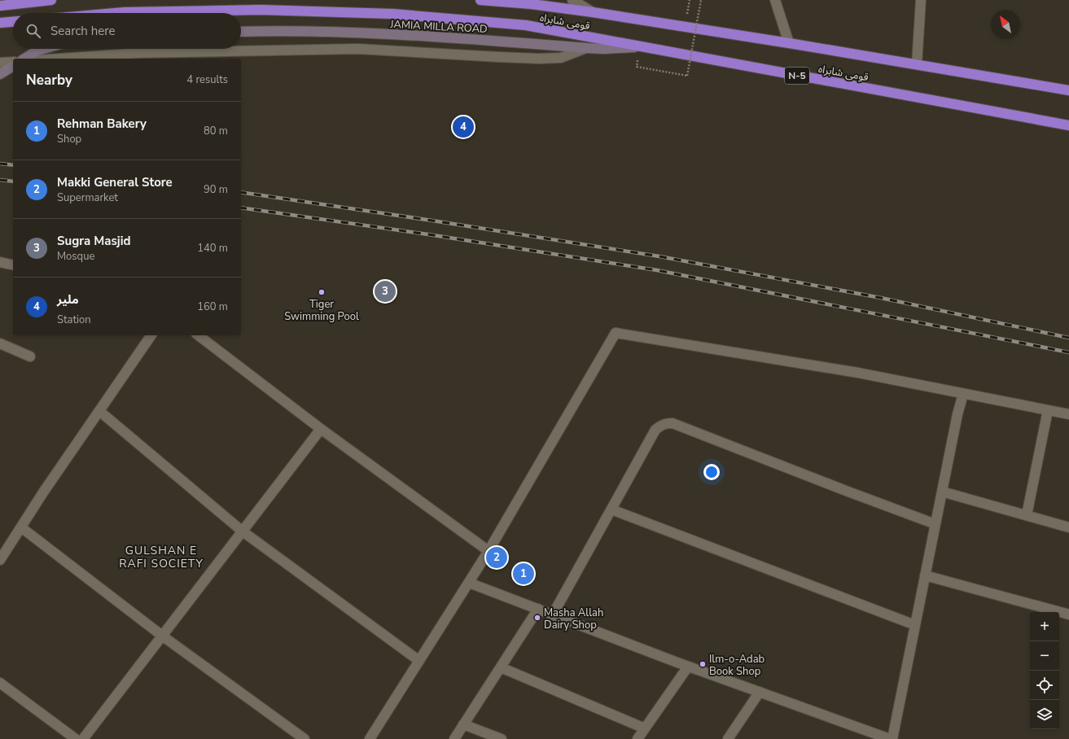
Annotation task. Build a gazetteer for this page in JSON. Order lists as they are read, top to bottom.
{
  "streets": {
    "highway": ["قومی شاہراہ", "N-5"],
    "main road": ["JAMIA MILLA ROAD"]
  },
  "crossings": [
    ["قومی شاہراہ", "JAMIA MILLA ROAD"]
  ],
  "districts": ["GULSHAN E RAFI SOCIETY"],
  "places": ["Tiger Swimming Pool", "Masha Allah Dairy Shop", "Ilm-o-Adab Book Shop"],
  "north": "top left",
  "page": {
    "search": "Search here",
    "heading": ["Nearby", "4 results"],
    "list": [
      {
        "mark": "1",
        "name": "Rehman Bakery",
        "note": "Shop",
        "value": "80 m"
      },
      {
        "mark": "2",
        "name": "Makki General Store",
        "note": "Supermarket",
        "value": "90 m"
      },
      {
        "mark": "3",
        "name": "Sugra Masjid",
        "note": "Mosque",
        "value": "140 m"
      },
      {
        "mark": "4",
        "name": "ملیر",
        "note": "Station",
        "value": "160 m"
      }
    ],
    "pins": [
      "4",
      "3",
      "2",
      "1"
    ],
    "map_buttons": ["+", "−"]
  }
}
